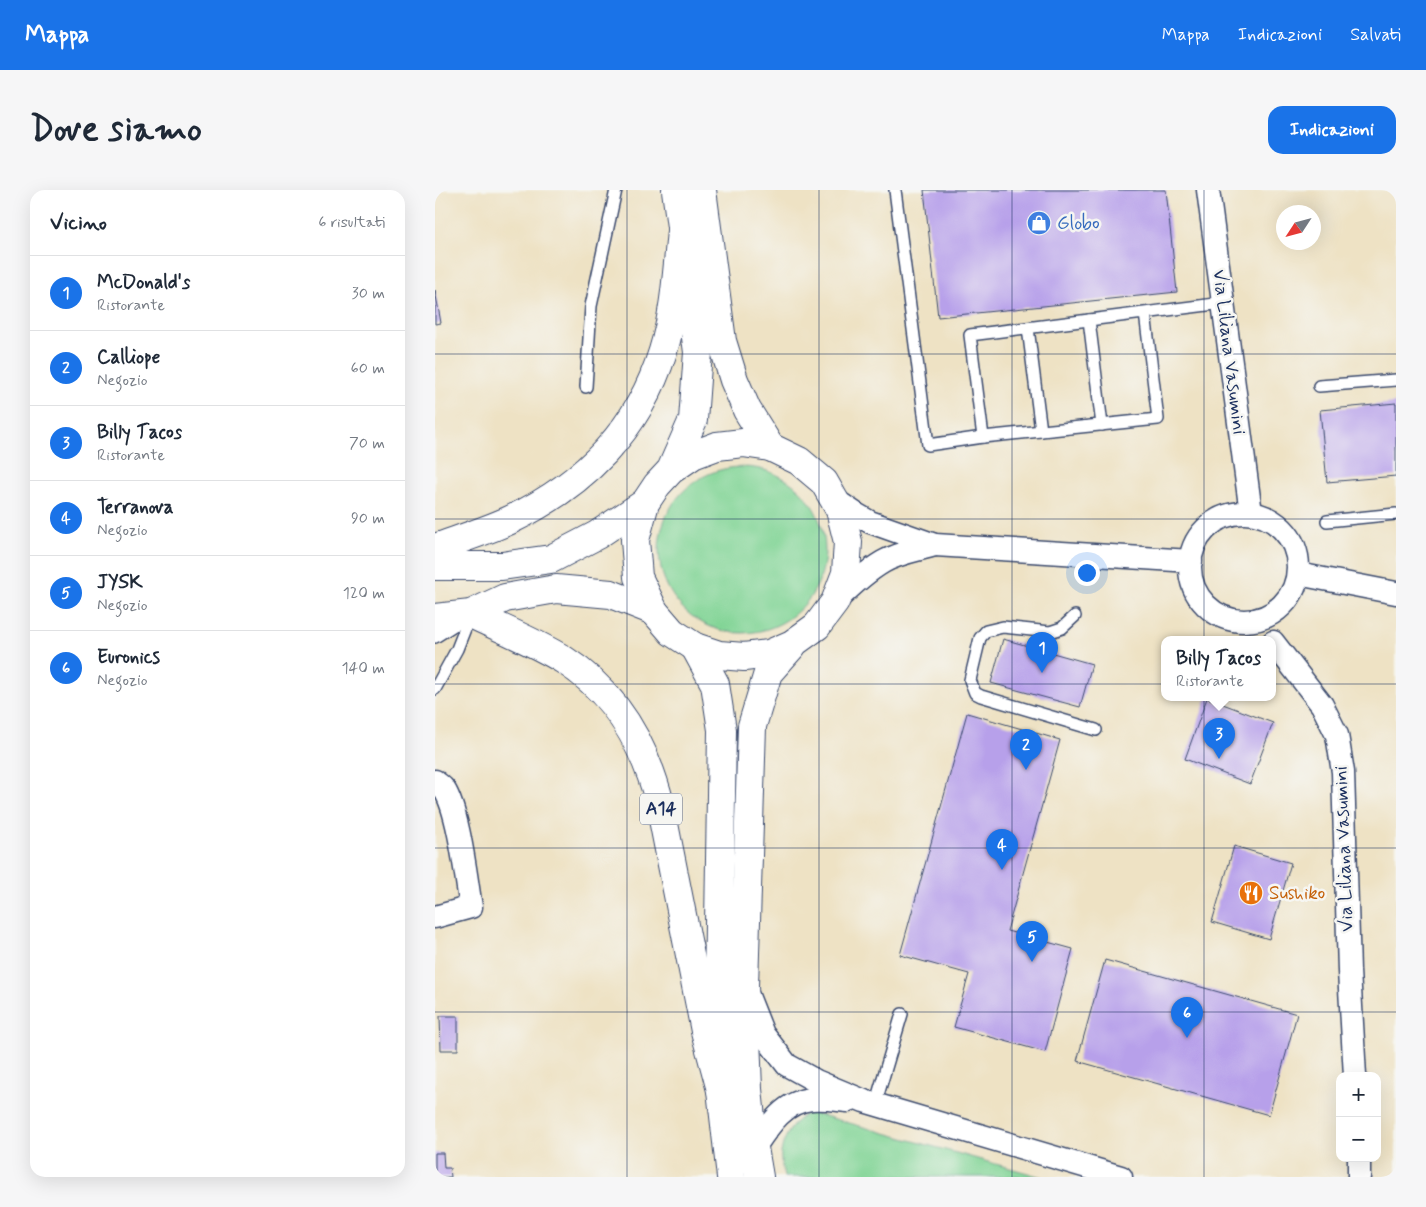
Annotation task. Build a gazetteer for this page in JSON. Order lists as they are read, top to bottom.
{
  "streets": {
    "main road": ["A14"],
    "street": ["Via Liliana Vasumini"]
  },
  "places": {
    "shop": ["Globo"],
    "restaurant": ["Sushiko"]
  },
  "north": "bottom left",
  "page": {
    "header": "Mappa",
    "nav": ["Mappa", "Indicazioni", "Salvati"],
    "buttons": "Indicazioni",
    "title": "Dove siamo",
    "heading": ["Vicino", "6 risultati"],
    "list": [
      {
        "mark": "1",
        "name": "McDonald's",
        "note": "Ristorante",
        "value": "30 m"
      },
      {
        "mark": "2",
        "name": "Calliope",
        "note": "Negozio",
        "value": "60 m"
      },
      {
        "mark": "3",
        "name": "Billy Tacos",
        "note": "Ristorante",
        "value": "70 m"
      },
      {
        "mark": "4",
        "name": "Terranova",
        "note": "Negozio",
        "value": "90 m"
      },
      {
        "mark": "5",
        "name": "JYSK",
        "note": "Negozio",
        "value": "120 m"
      },
      {
        "mark": "6",
        "name": "Euronics",
        "note": "Negozio",
        "value": "140 m"
      }
    ],
    "pins": [
      "1",
      "3",
      "2",
      "4",
      "5",
      "6"
    ],
    "popup": ["Billy Tacos", "Ristorante"],
    "map_buttons": ["+", "−"]
  }
}
